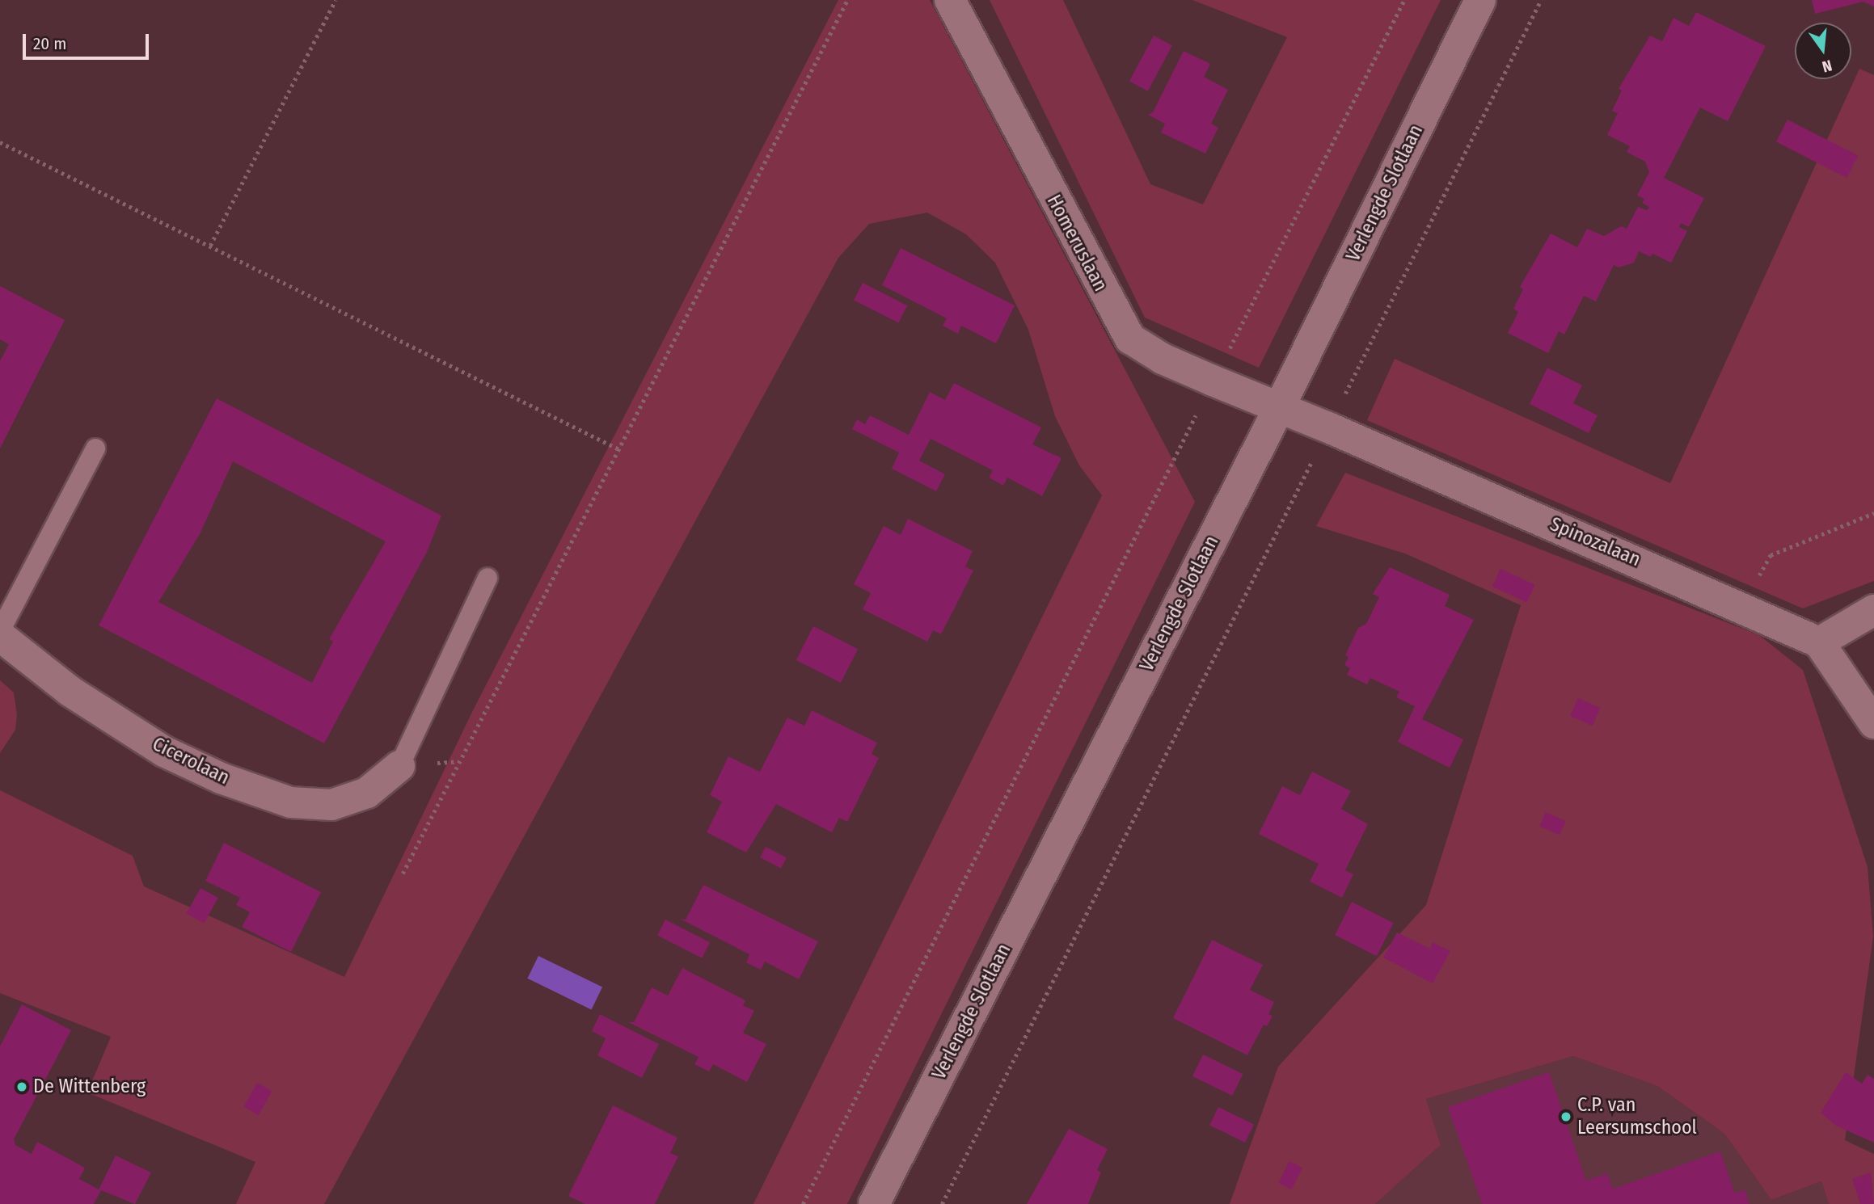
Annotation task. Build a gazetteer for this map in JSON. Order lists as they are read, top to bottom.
{
  "streets": {
    "street": [
      "Verlengde Slotlaan",
      "Homeruslaan",
      "Spinozalaan",
      "Cicerolaan"
    ]
  },
  "crossings": [
    ["Verlengde Slotlaan", "Homeruslaan"],
    ["Verlengde Slotlaan", "Spinozalaan"],
    ["Homeruslaan", "Spinozalaan"]
  ],
  "places": ["De Wittenberg", "C.P. van Leersumschool"],
  "scale_bar": "20 m",
  "north": "bottom"
}
